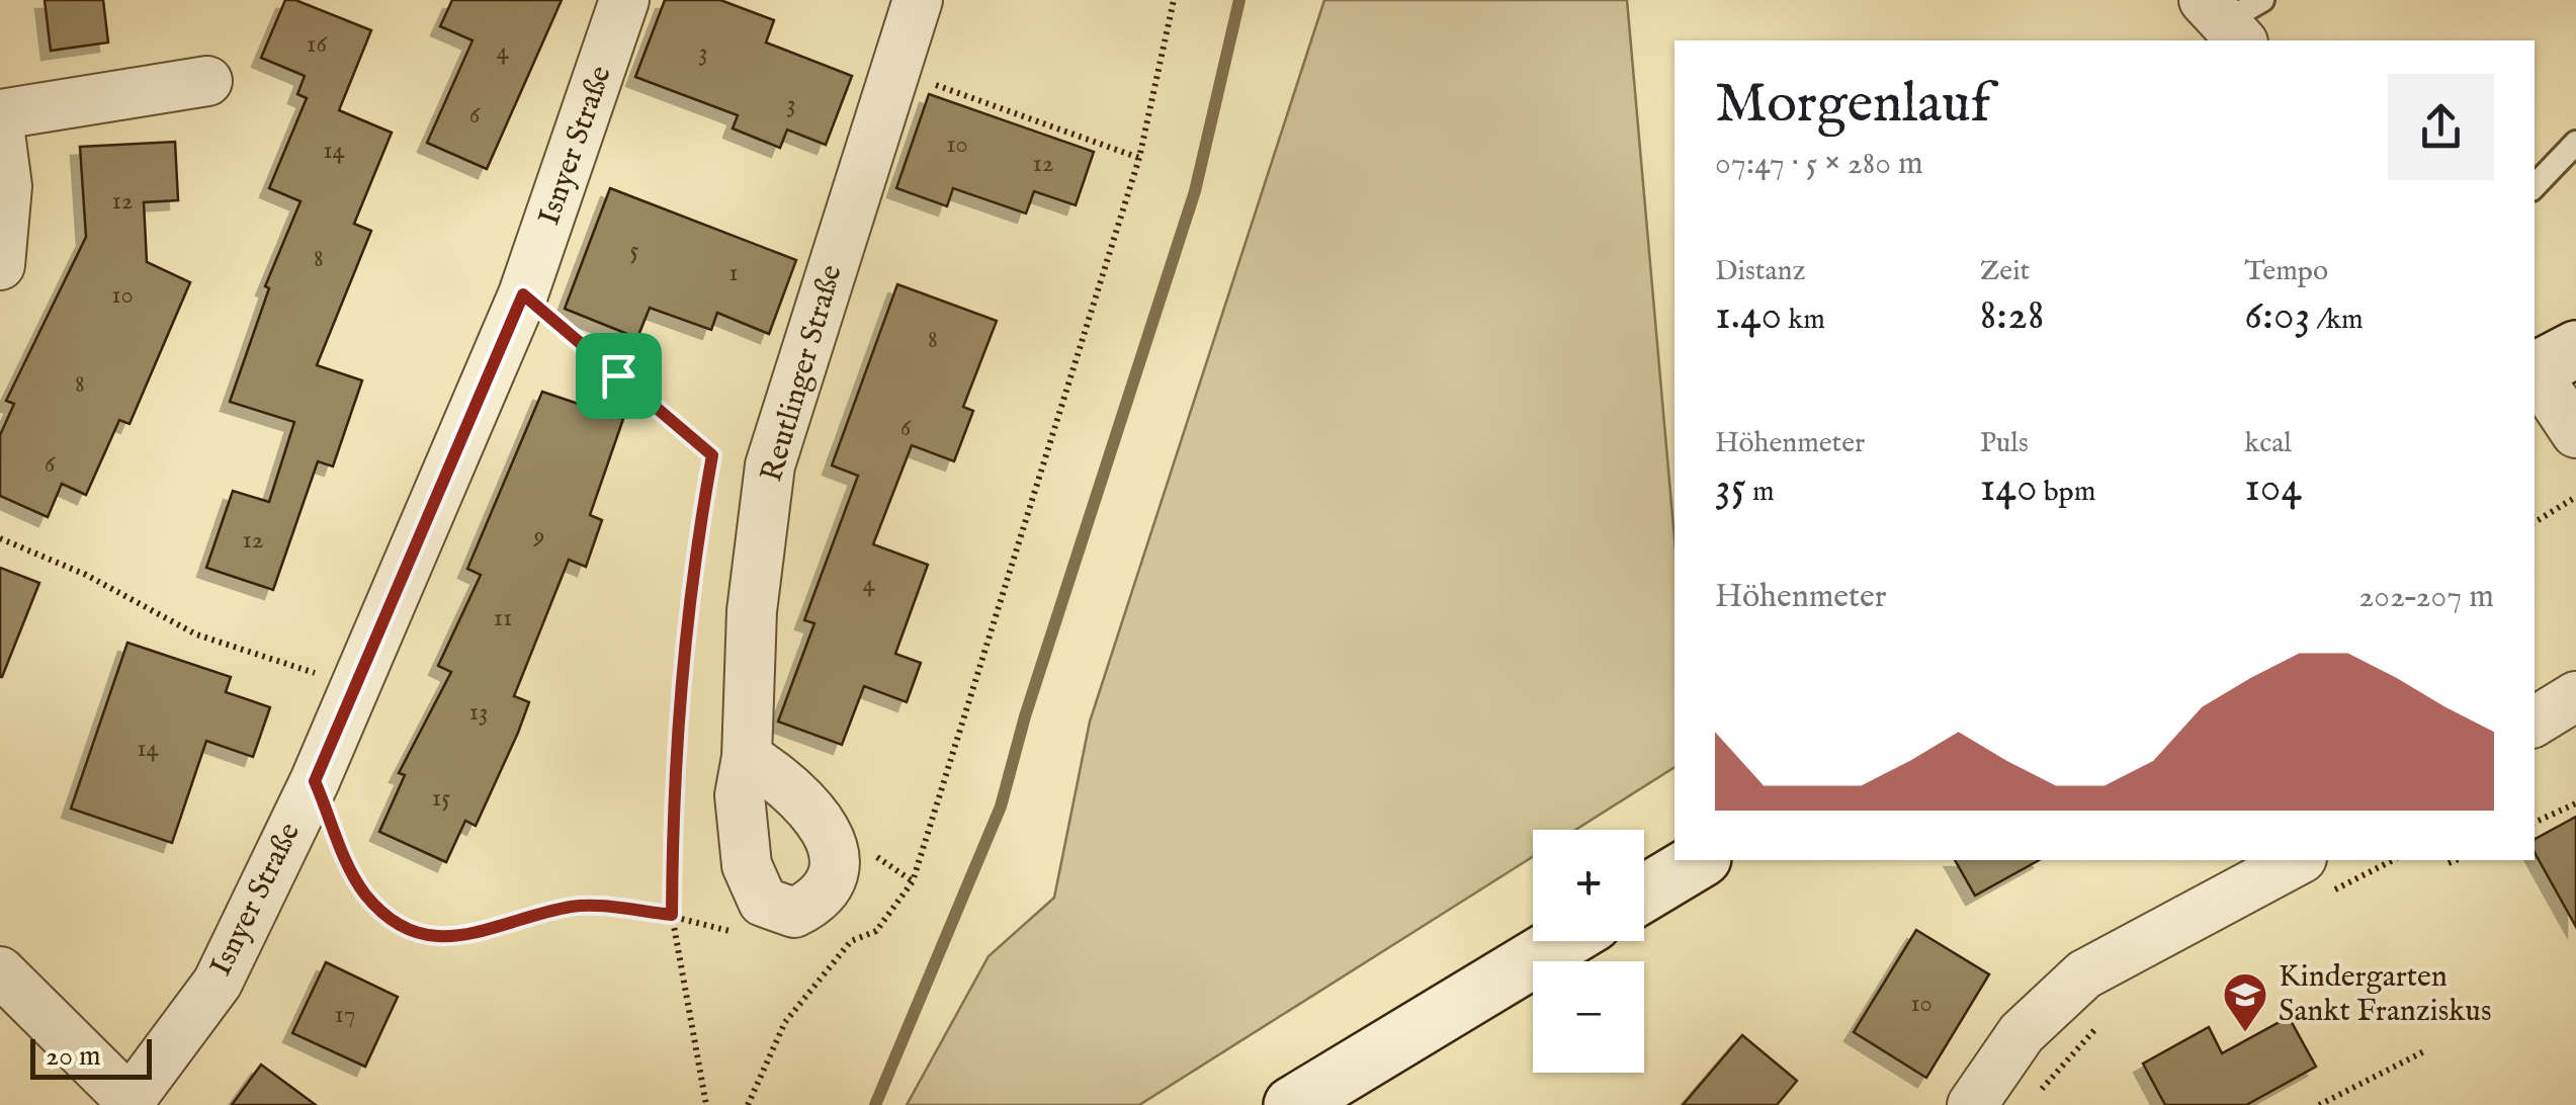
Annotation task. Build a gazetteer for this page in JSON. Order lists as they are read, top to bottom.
{
  "streets": {
    "street": ["Isnyer Straße", "Reutlinger Straße"]
  },
  "places": {
    "school or university": ["Kindergarten Sankt Franziskus"]
  },
  "house_numbers": [
    "16",
    "4",
    "3",
    "3",
    "6",
    "10",
    "14",
    "12",
    "12",
    "5",
    "8",
    "1",
    "10",
    "8",
    "8",
    "6",
    "6",
    "9",
    "12",
    "4",
    "11",
    "13",
    "14",
    "15",
    "10",
    "17"
  ],
  "scale_bar": "20 m",
  "page": {
    "heading": ["Morgenlauf", "07:47 · 5 × 280 m"],
    "stats": [
      ["Distanz", "1.40 km"],
      ["Zeit", "8:28"],
      ["Tempo", "6:03 /km"],
      ["Höhenmeter", "35 m"],
      ["Puls", "140 bpm"],
      ["kcal", "104"]
    ],
    "chart": ["Höhenmeter", "202–207 m"],
    "map_buttons": ["+", "−"],
    "scale": "20 m"
  }
}
